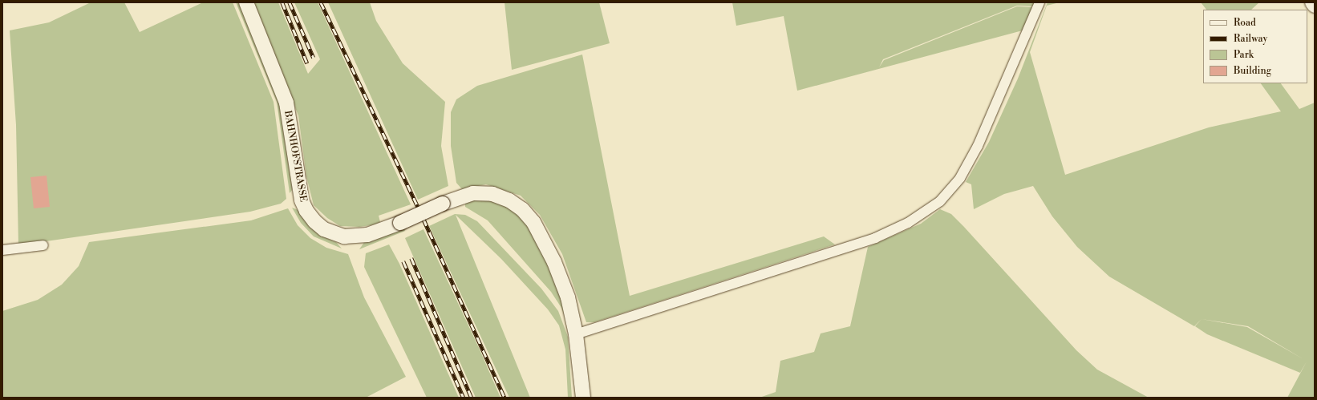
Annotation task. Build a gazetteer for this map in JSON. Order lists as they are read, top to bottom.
{
  "streets": {
    "main road": ["BAHNHOFSTRASSE"]
  },
  "legend": [
    "Road",
    "Railway",
    "Park",
    "Building"
  ]
}
